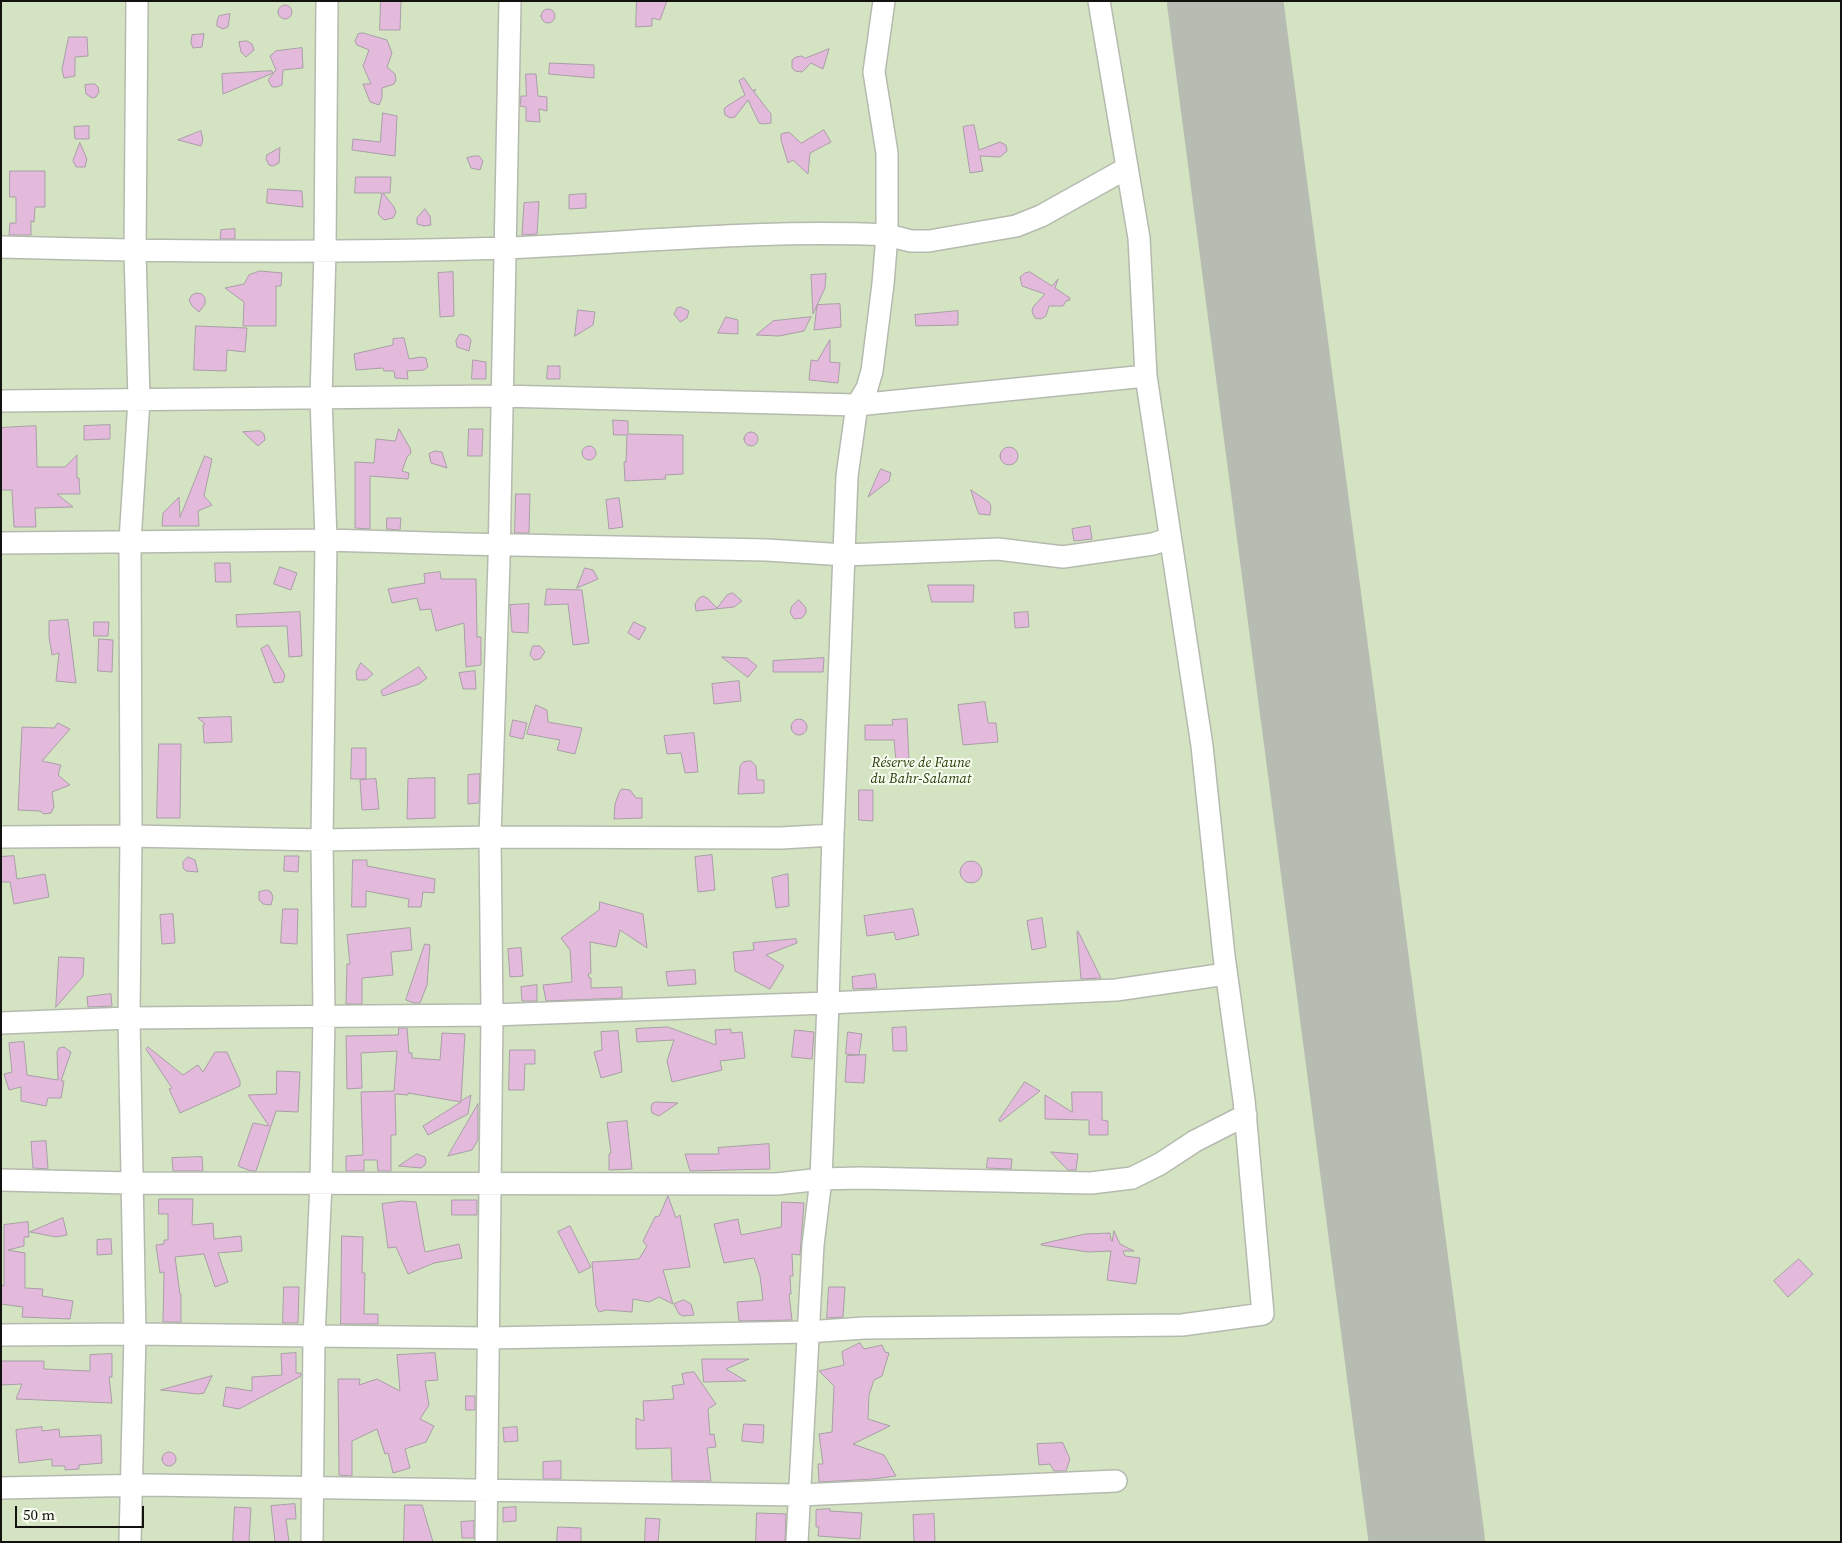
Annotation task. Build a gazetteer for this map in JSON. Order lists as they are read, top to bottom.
{
  "parks": ["Réserve de Faune du Bahr-Salamat"],
  "scale_bar": "50 m"
}
